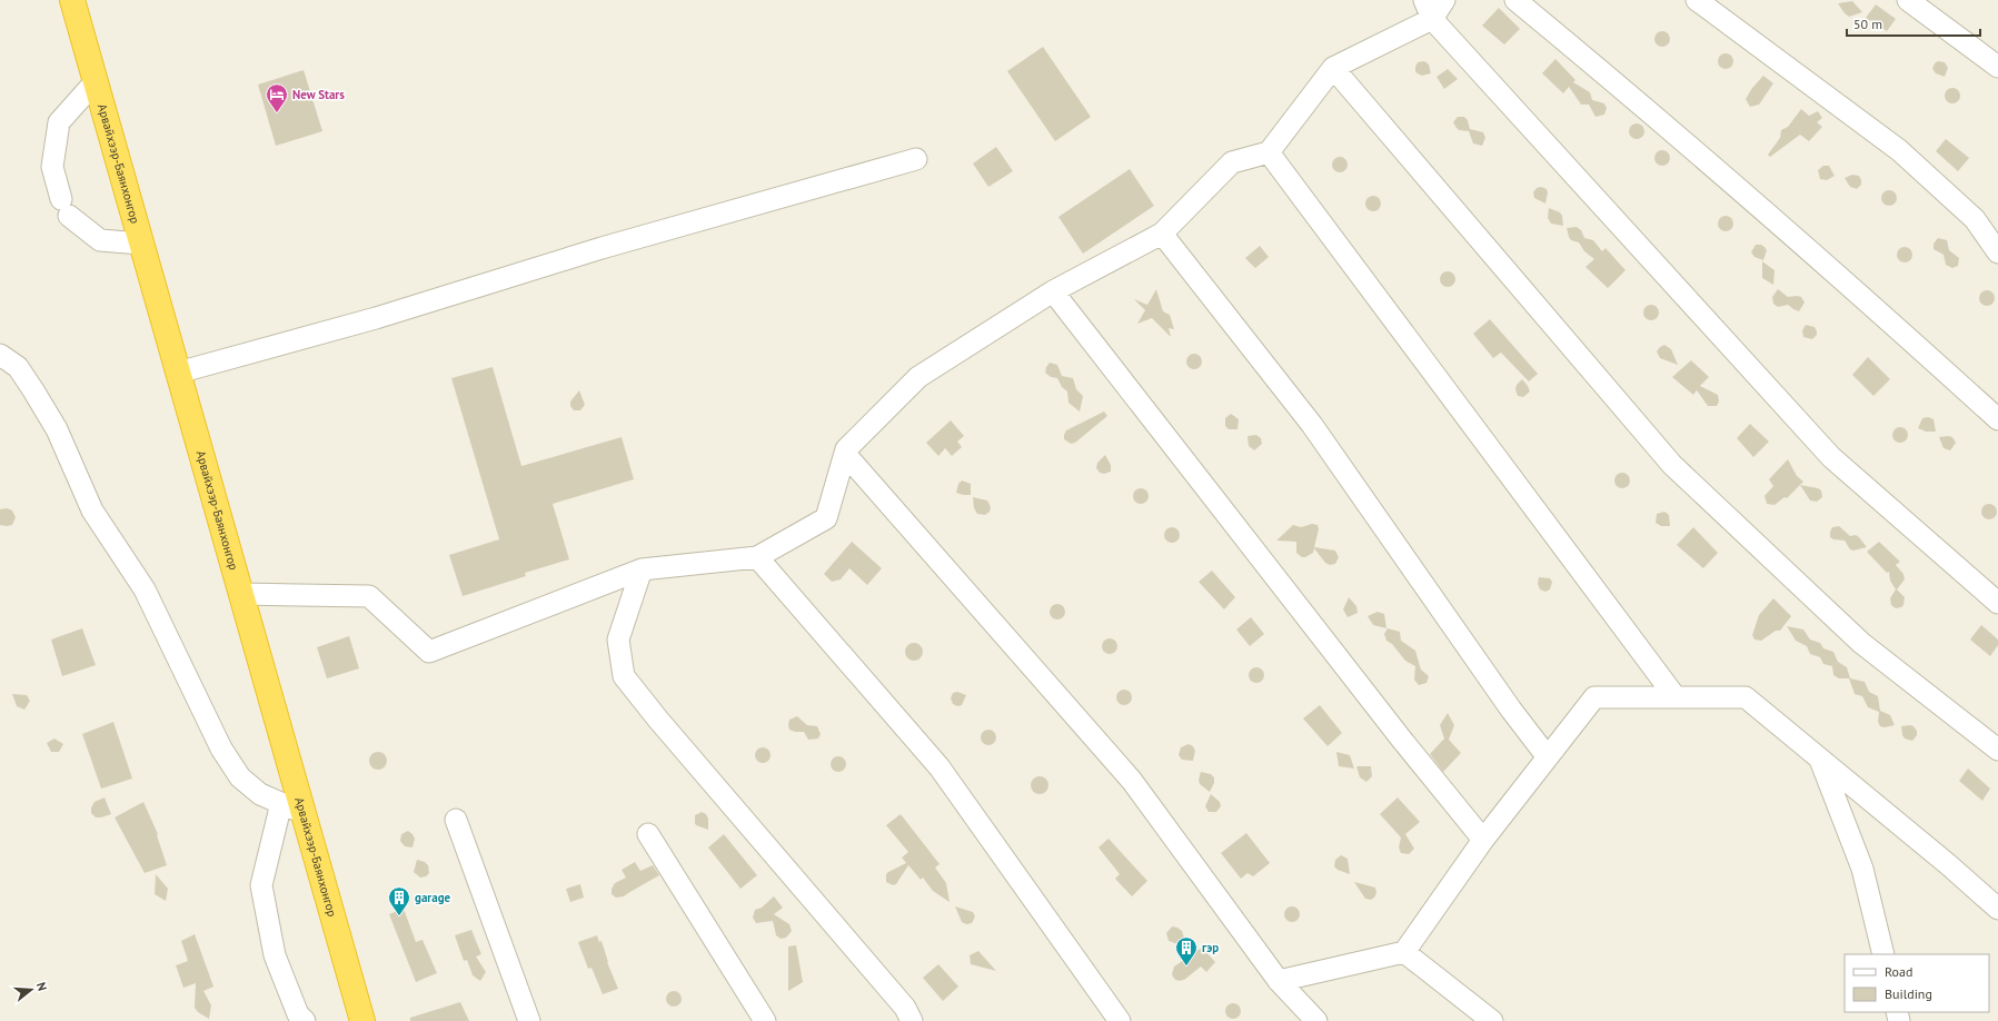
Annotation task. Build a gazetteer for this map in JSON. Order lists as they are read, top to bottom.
{
  "streets": {
    "highway": ["Арвайхээр-Баянхонгор"]
  },
  "places": {
    "hotel": ["New Stars"],
    "building": ["garage", "гэр"]
  },
  "legend": ["Road", "Building"],
  "scale_bar": "50 m",
  "north": "right"
}
